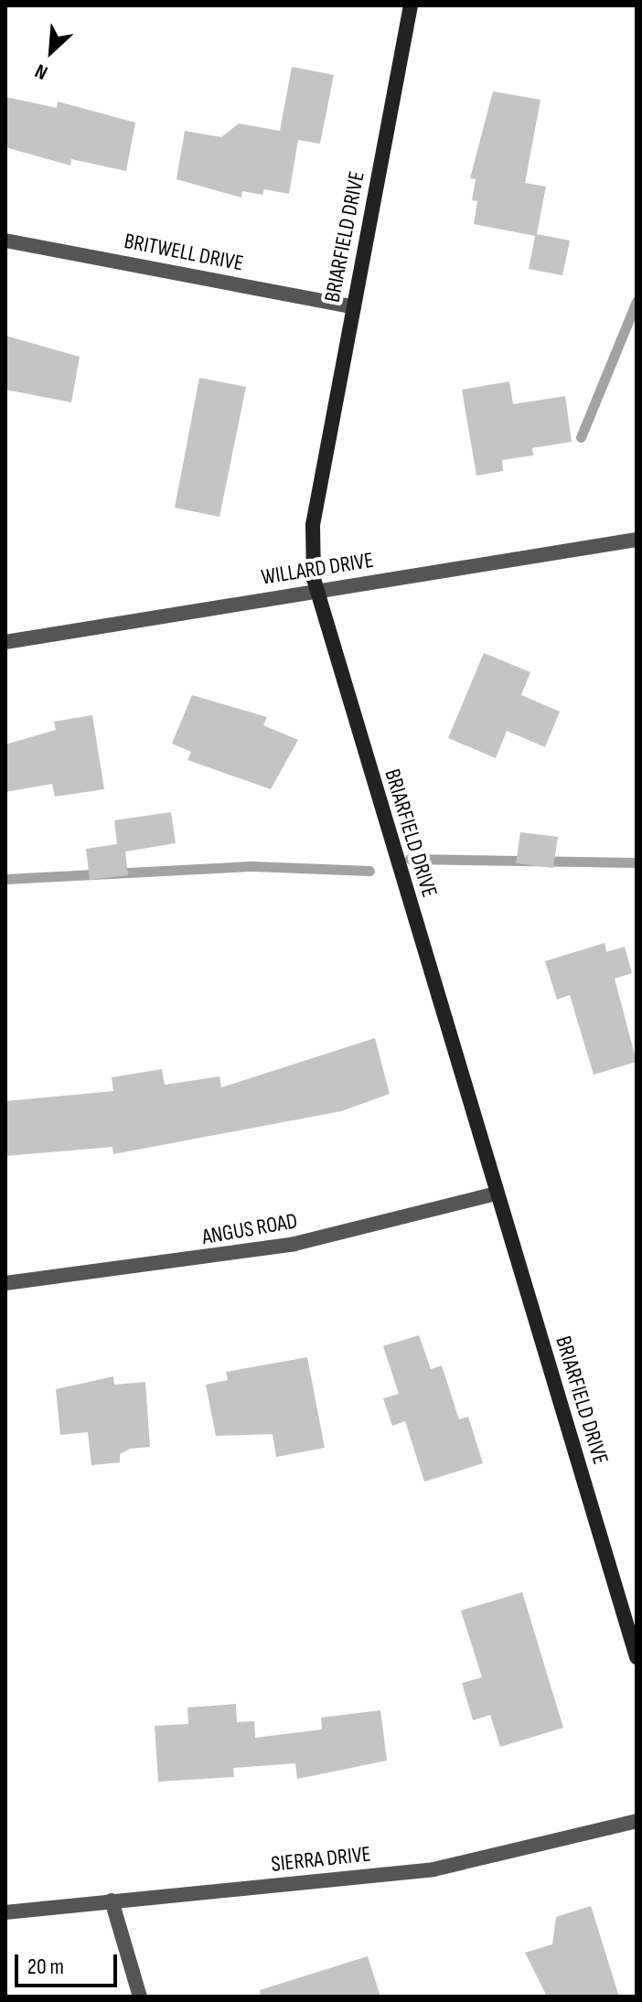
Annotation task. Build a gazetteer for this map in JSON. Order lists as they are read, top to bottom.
{
  "streets": {
    "street": [
      "BRIARFIELD DRIVE",
      "BRITWELL DRIVE",
      "WILLARD DRIVE",
      "ANGUS ROAD",
      "SIERRA DRIVE"
    ]
  },
  "crossings": [
    ["BRIARFIELD DRIVE", "BRITWELL DRIVE"],
    ["BRIARFIELD DRIVE", "WILLARD DRIVE"],
    ["BRIARFIELD DRIVE", "ANGUS ROAD"]
  ],
  "scale_bar": "20 m",
  "north": "bottom left"
}
